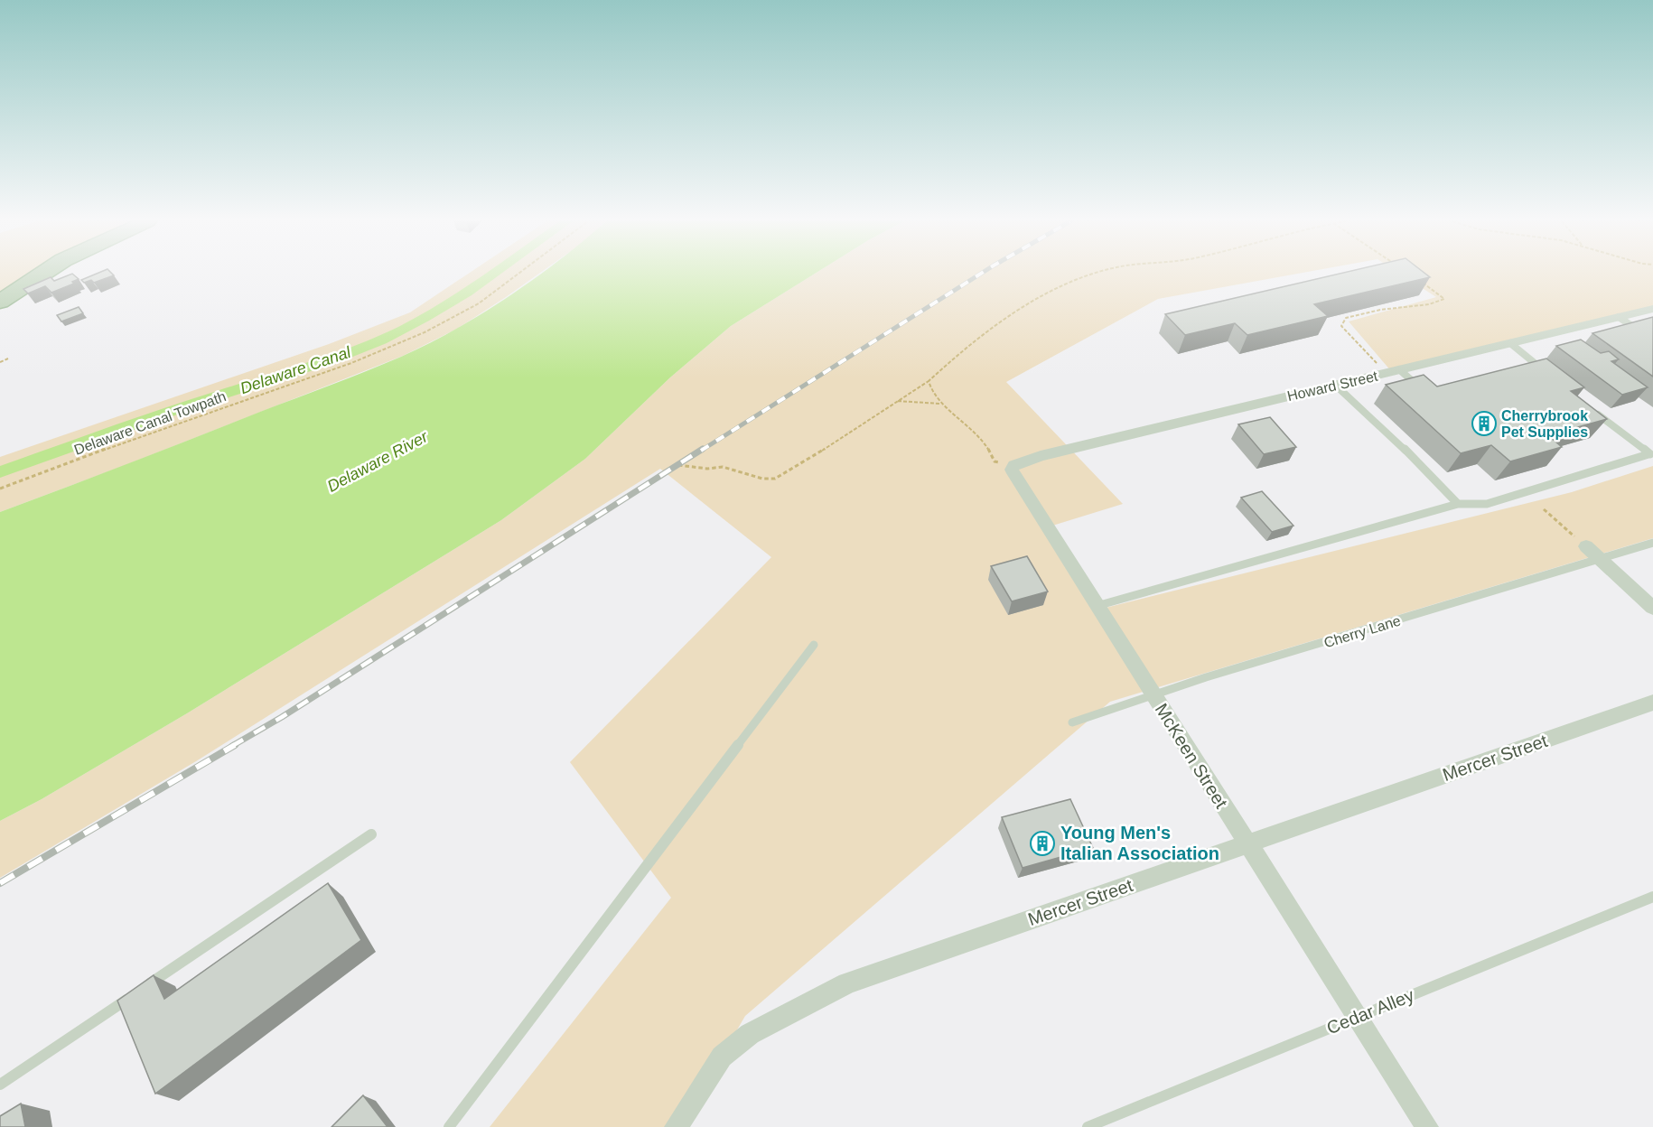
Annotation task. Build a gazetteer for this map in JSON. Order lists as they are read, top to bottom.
{
  "streets": {
    "street": ["Howard Street", "McKeen Street", "Mercer Street"],
    "lane": ["Cherry Lane", "Cedar Alley"],
    "path": ["Delaware Canal Towpath"]
  },
  "crossings": [
    ["Howard Street", "McKeen Street"],
    ["Cherry Lane", "McKeen Street"],
    ["McKeen Street", "Mercer Street"],
    ["McKeen Street", "Cedar Alley"]
  ],
  "water": ["Delaware Canal", "Delaware River"],
  "places": {
    "building": ["Cherrybrook Pet Supplies", "Young Men's Italian Association"]
  }
}
